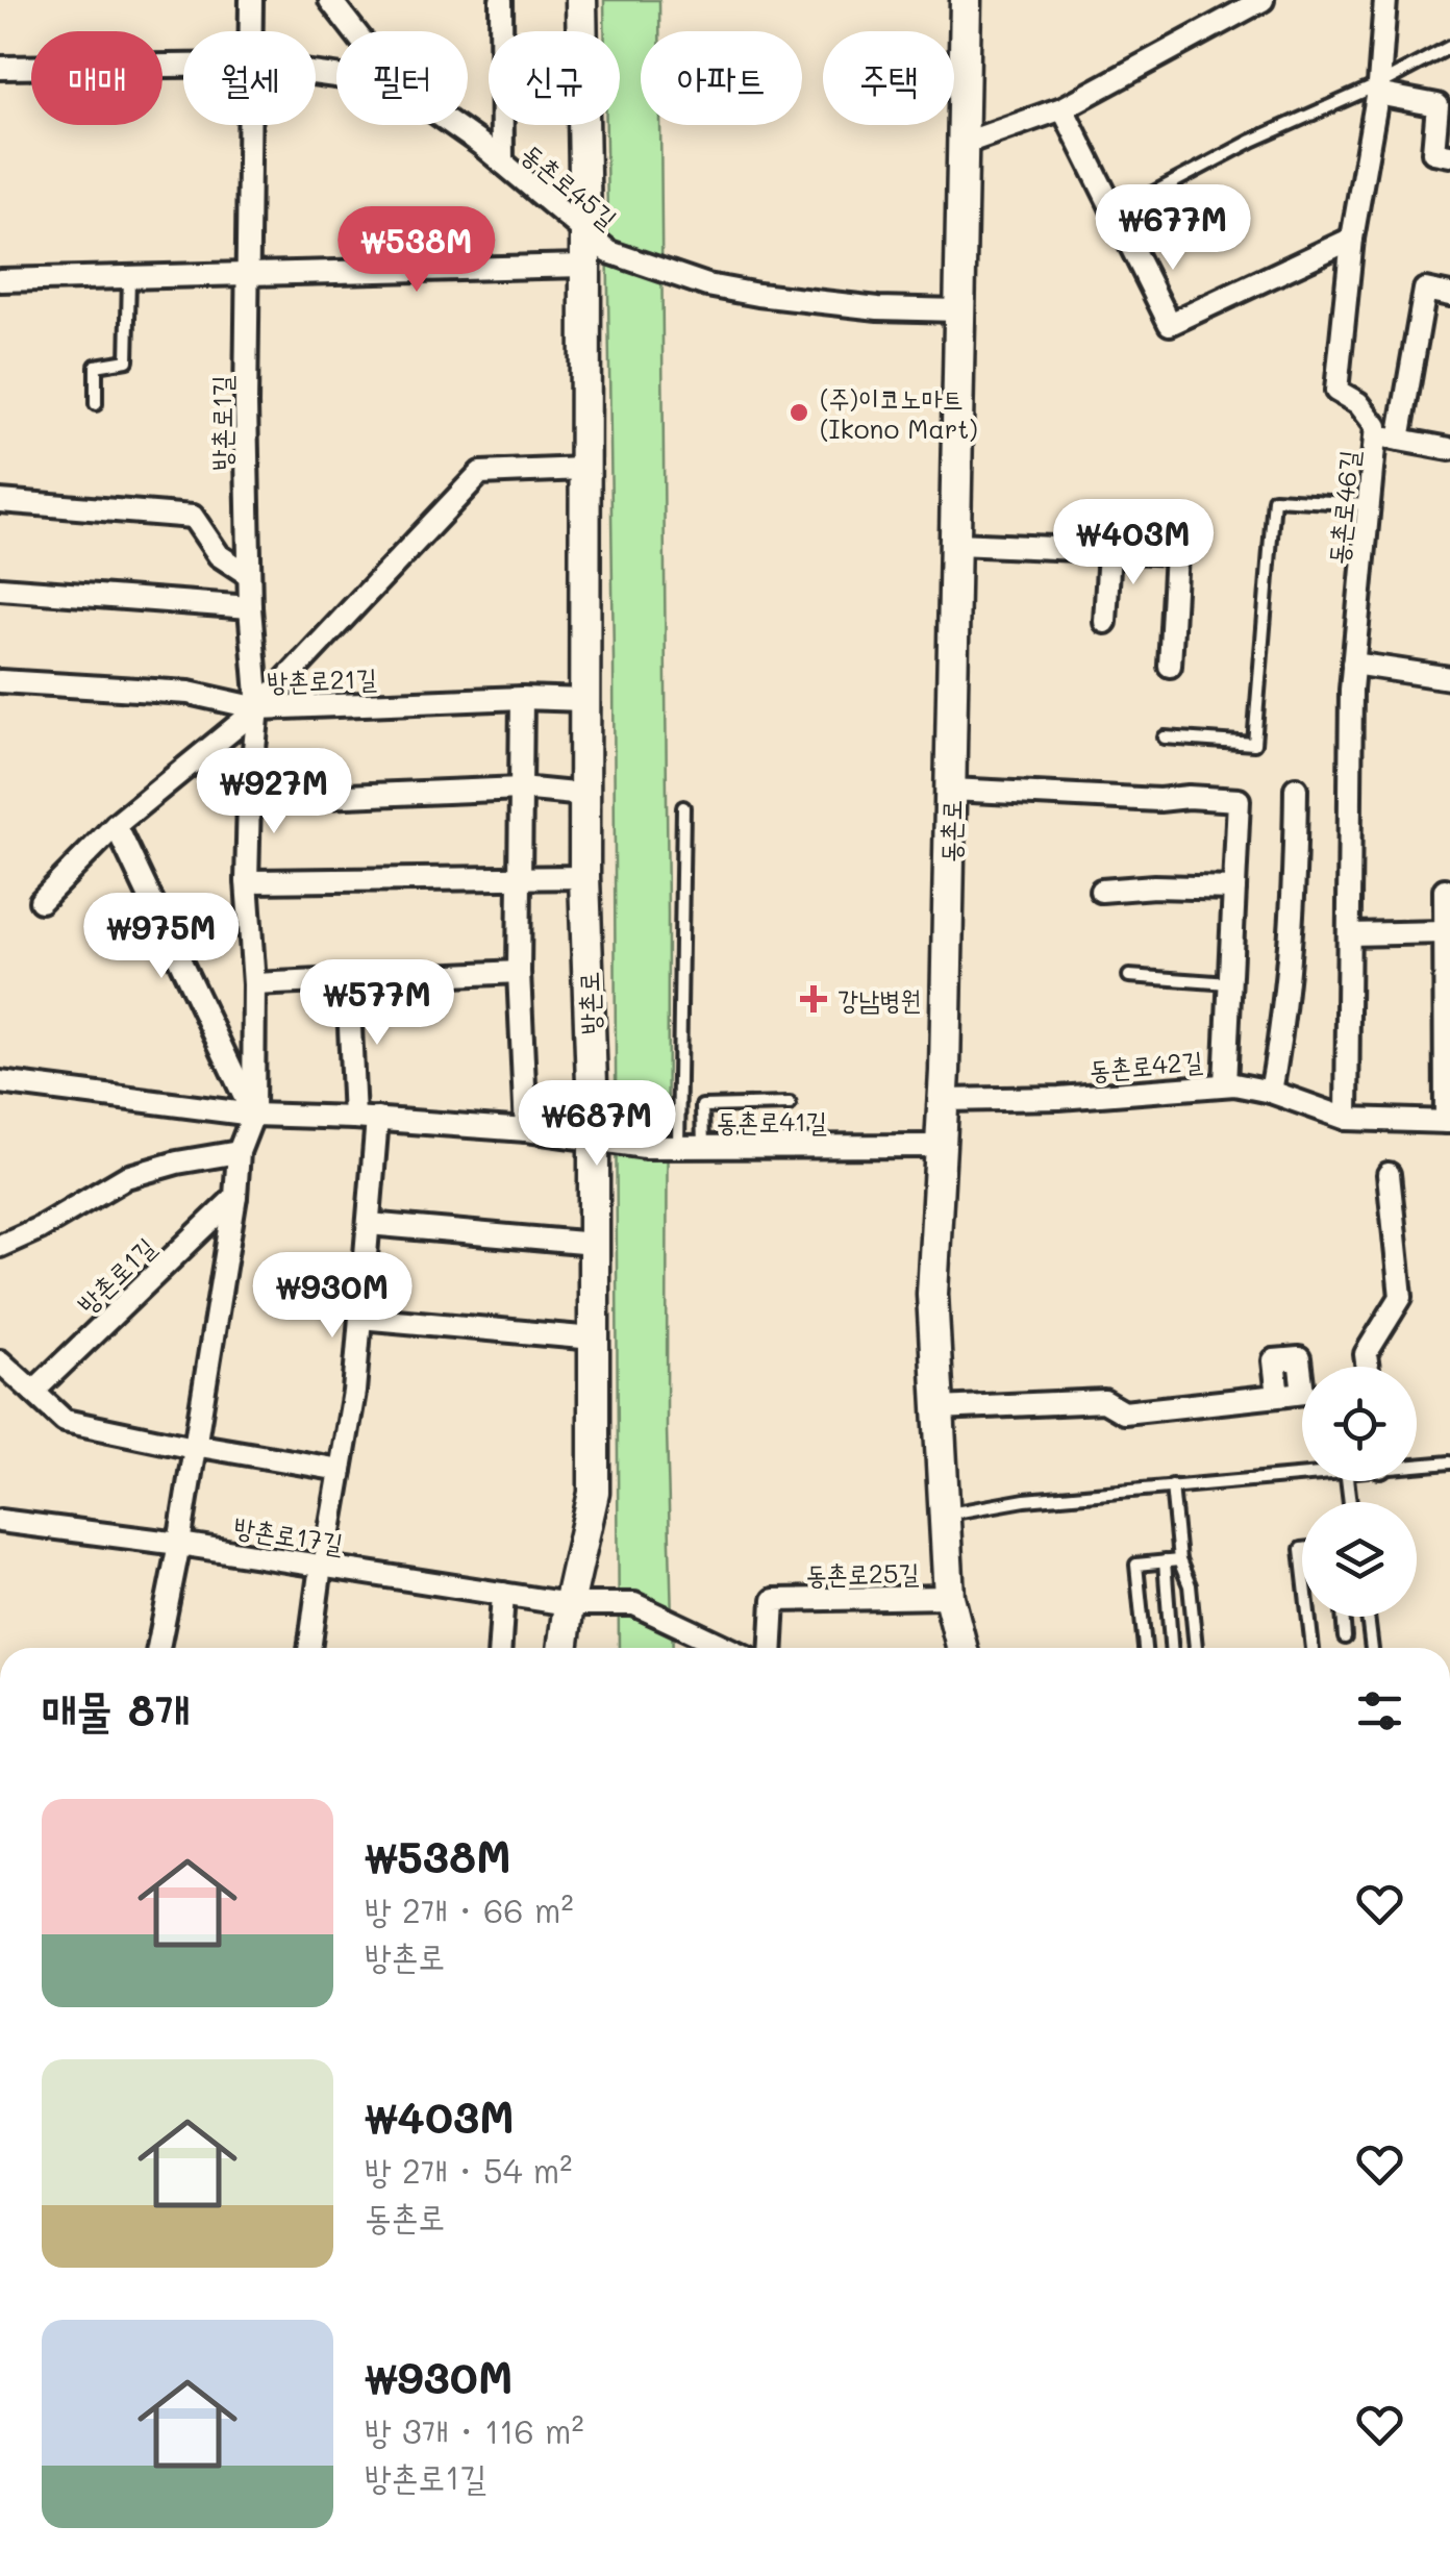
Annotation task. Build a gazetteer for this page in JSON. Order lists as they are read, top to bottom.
{
  "streets": {
    "street": [
      "동촌로45길",
      "방촌로1길",
      "동촌로46길",
      "방촌로21길",
      "동촌로",
      "방촌로",
      "동촌로42길",
      "동촌로41길",
      "방촌로17길",
      "동촌로25길"
    ]
  },
  "crossings": [
    ["동촌로45길", "동촌로"],
    ["동촌로45길", "방촌로"],
    ["방촌로1길", "방촌로21길"],
    ["방촌로1길", "동촌로41길"],
    ["방촌로1길", "방촌로17길"],
    ["방촌로21길", "방촌로"],
    ["동촌로", "동촌로42길"],
    ["동촌로", "동촌로41길"],
    ["동촌로", "동촌로25길"],
    ["방촌로", "동촌로41길"],
    ["방촌로", "방촌로17길"]
  ],
  "places": {
    "other": ["(주)이코노마트 (Ikono Mart)"],
    "health": ["강남병원"]
  },
  "page": {
    "chip": [
      "매매",
      "월세",
      "필터",
      "신규",
      "아파트",
      "주택"
    ],
    "price": [
      "₩677M",
      "₩538M",
      "₩403M",
      "₩927M",
      "₩975M",
      "₩577M",
      "₩687M",
      "₩930M"
    ],
    "heading": "매물 8개",
    "list": [
      {
        "name": "₩538M",
        "note": "방 2개 · 66 m² · 방촌로"
      },
      {
        "name": "₩403M",
        "note": "방 2개 · 54 m² · 동촌로"
      },
      {
        "name": "₩930M",
        "note": "방 3개 · 116 m² · 방촌로1길"
      }
    ]
  }
}
